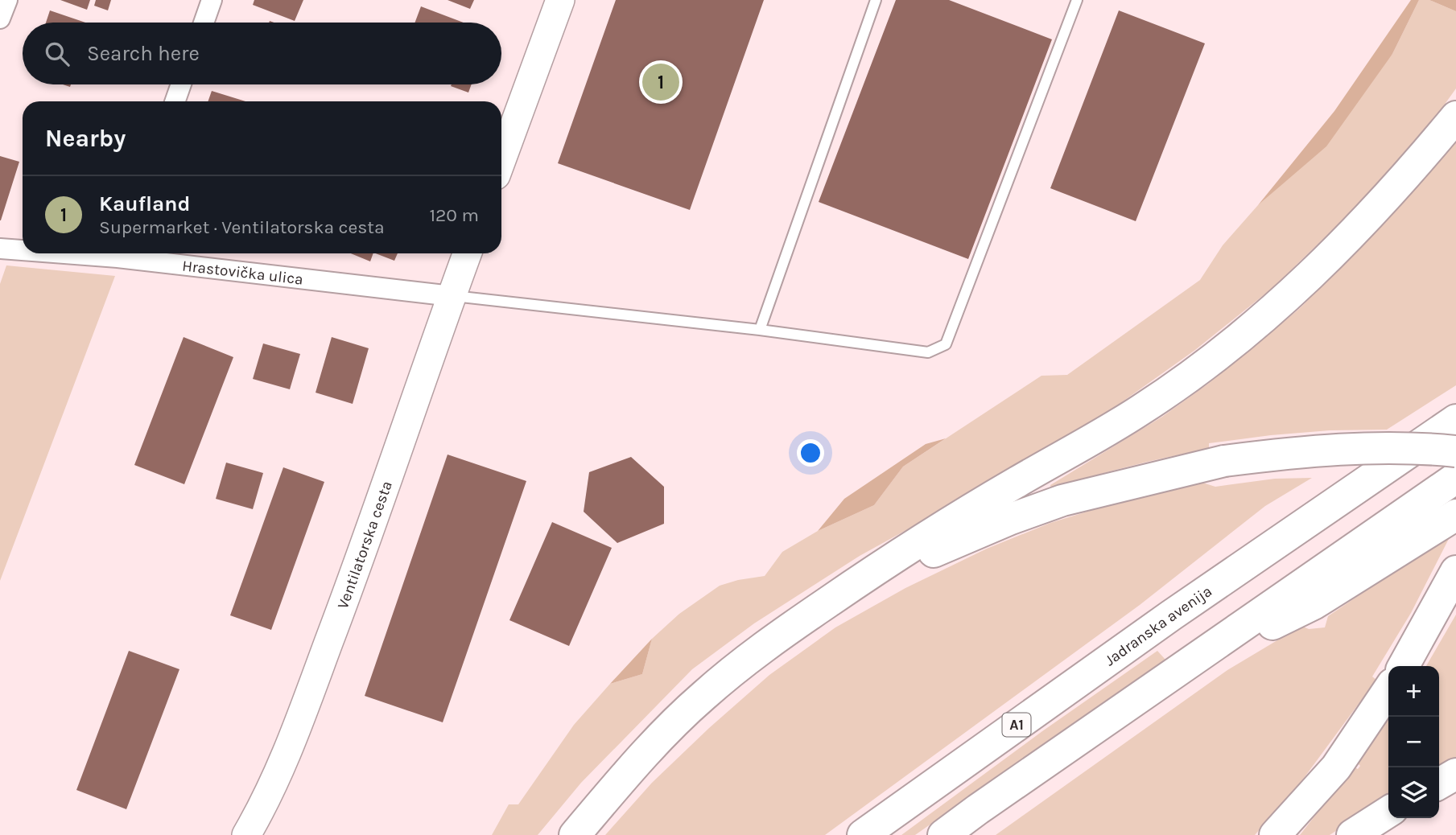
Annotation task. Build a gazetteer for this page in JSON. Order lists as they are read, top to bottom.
{
  "streets": {
    "highway": ["Jadranska avenija", "A1"],
    "main road": ["Ventilatorska cesta"],
    "street": ["Hrastovička ulica"]
  },
  "crossings": [
    ["Hrastovička ulica", "Ventilatorska cesta"]
  ],
  "page": {
    "search": "Search here",
    "pins": "1",
    "heading": "Nearby",
    "list": [
      {
        "mark": "1",
        "name": "Kaufland",
        "note": "Supermarket · Ventilatorska cesta",
        "value": "120 m"
      }
    ],
    "map_buttons": ["+", "−"]
  }
}
